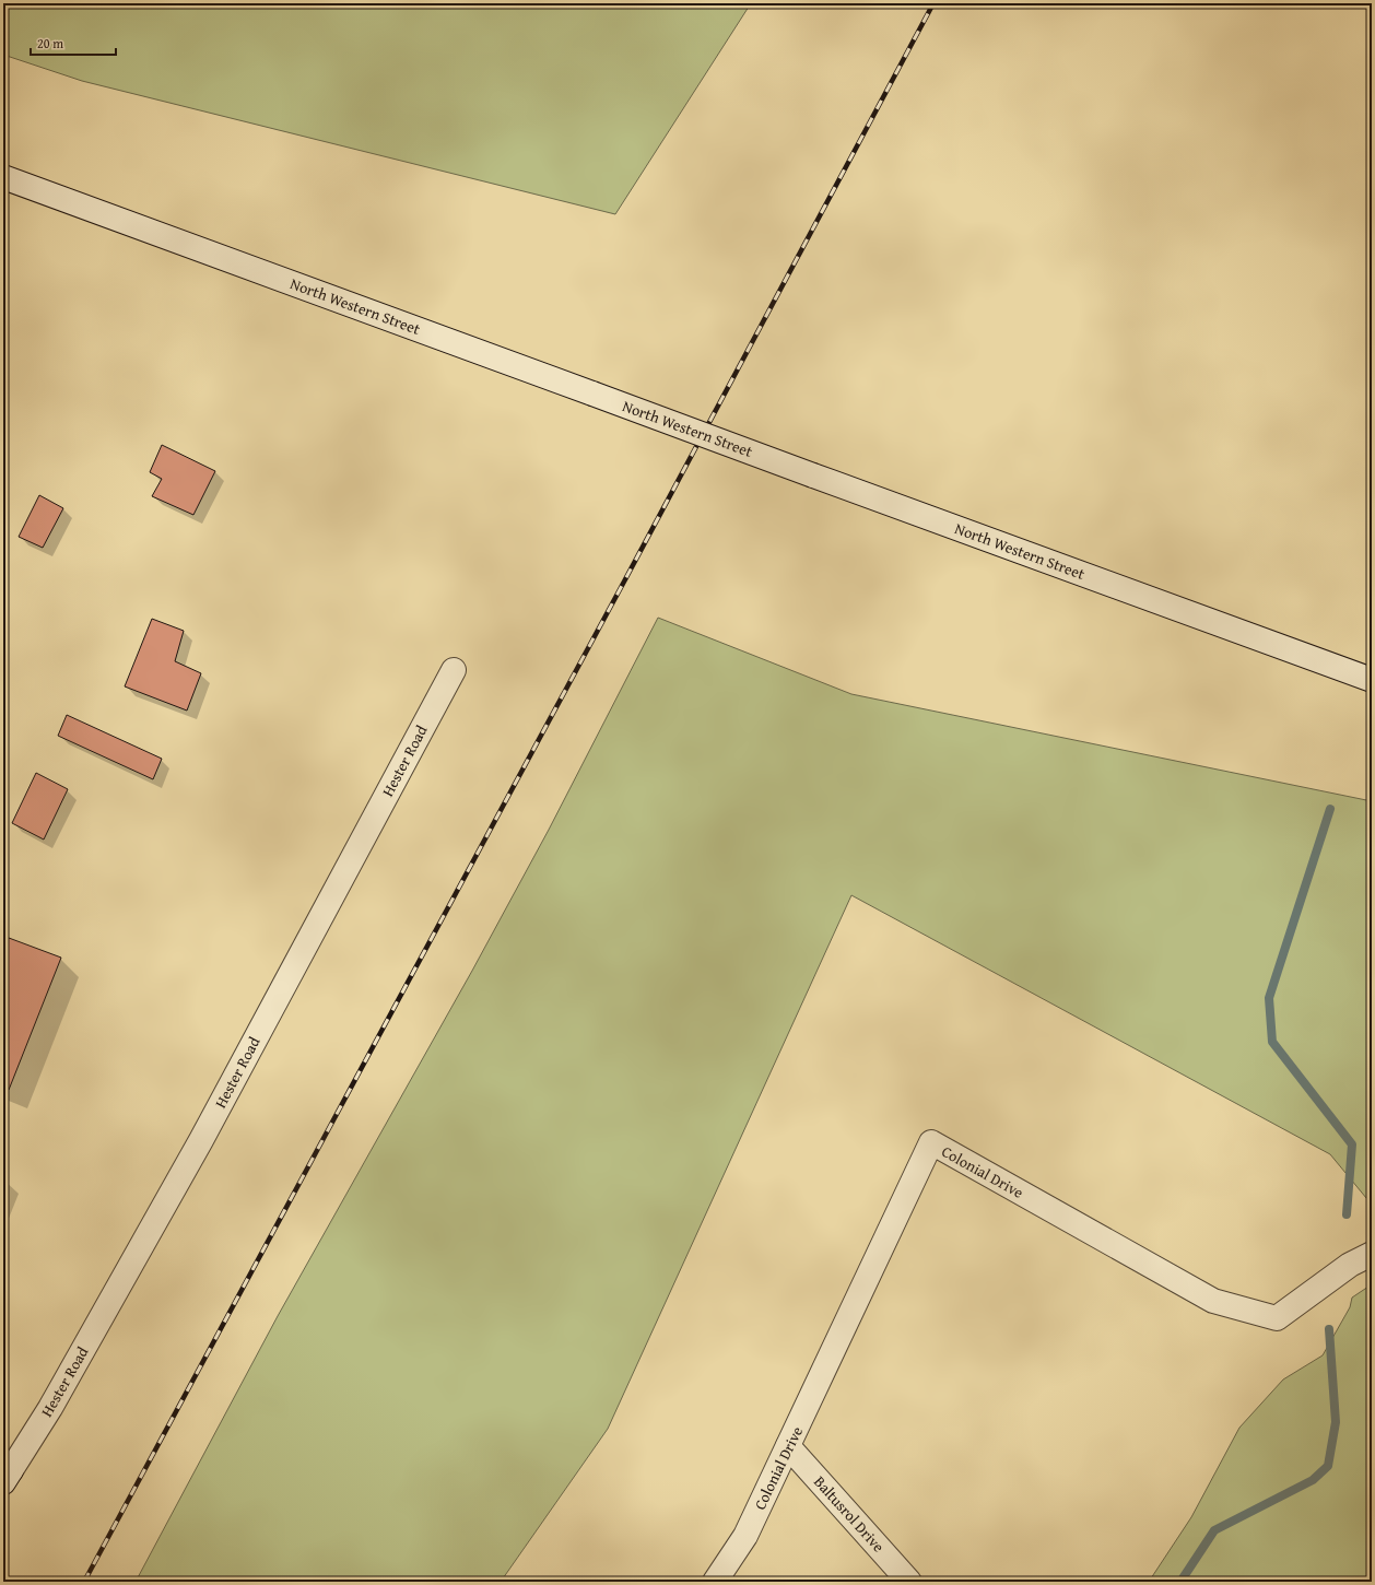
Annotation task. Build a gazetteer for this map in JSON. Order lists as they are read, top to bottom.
{
  "streets": {
    "street": [
      "North Western Street",
      "Hester Road",
      "Colonial Drive",
      "Baltusrol Drive"
    ]
  },
  "crossings": [
    ["Colonial Drive", "Baltusrol Drive"]
  ],
  "scale_bar": "20 m"
}
